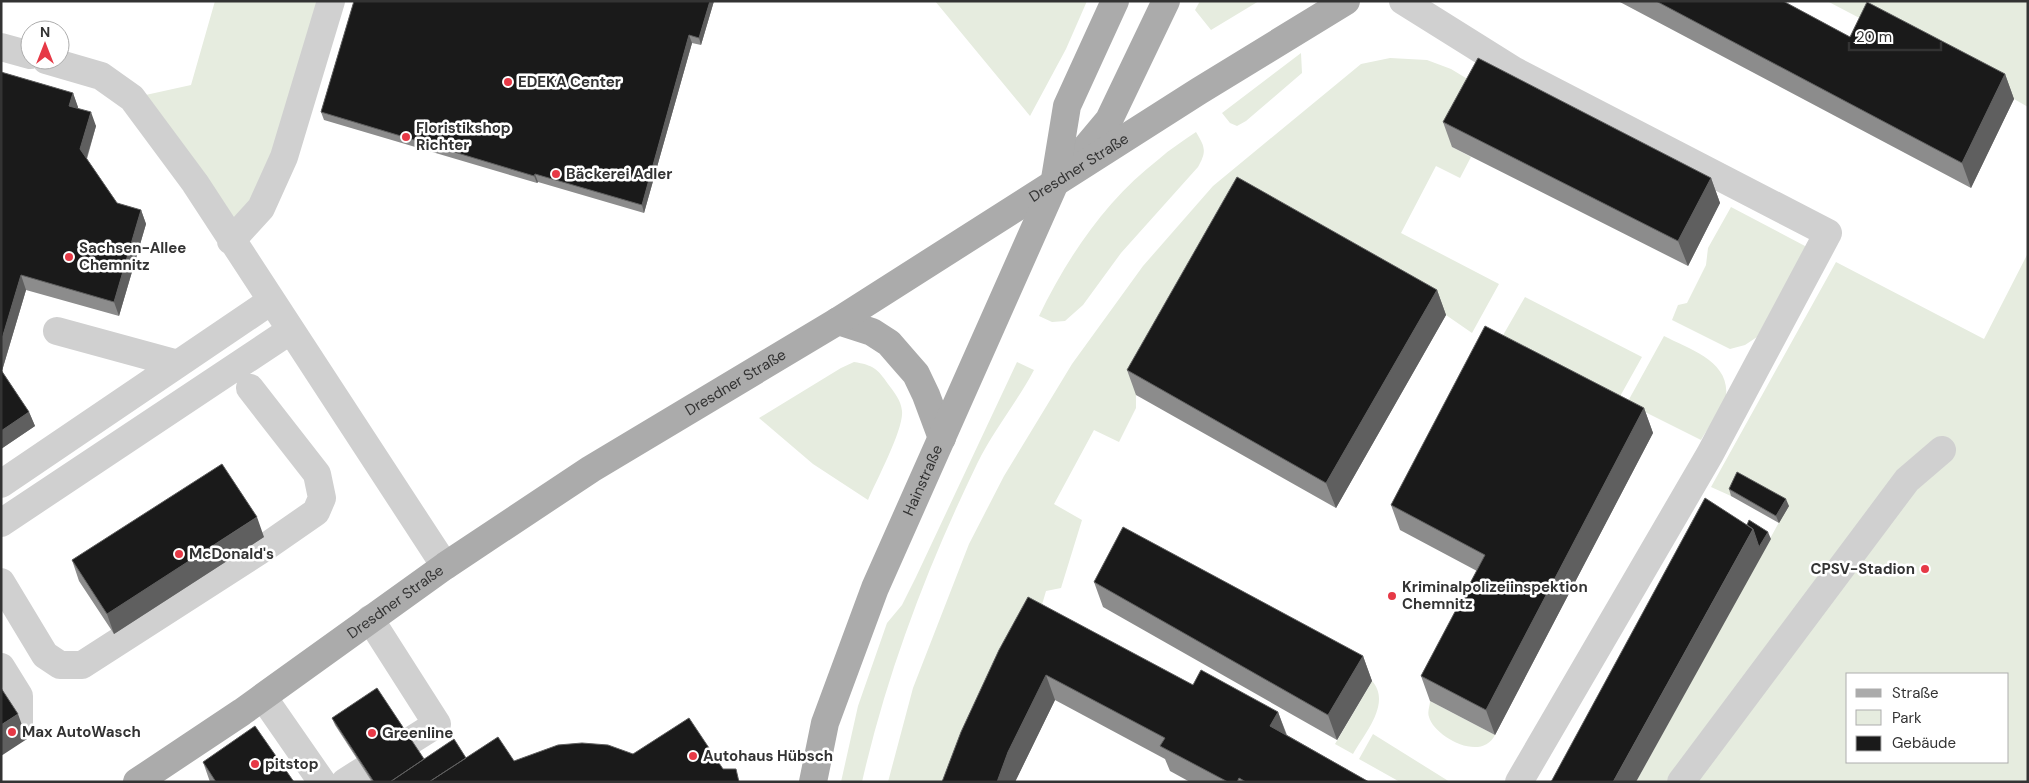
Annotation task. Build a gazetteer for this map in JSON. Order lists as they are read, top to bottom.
{
  "streets": {
    "main road": ["Dresdner Straße", "Hainstraße"]
  },
  "crossings": [
    ["Dresdner Straße", "Hainstraße"]
  ],
  "places": [
    "EDEKA Center",
    "Floristikshop Richter",
    "Bäckerei Adler",
    "Sachsen-Allee Chemnitz",
    "McDonald's",
    "CPSV-Stadion",
    "Kriminalpolizeiinspektion Chemnitz",
    "Max AutoWasch",
    "Greenline",
    "Autohaus Hübsch",
    "pitstop"
  ],
  "legend": ["Straße", "Park", "Gebäude"],
  "scale_bar": "20 m",
  "north": "top"
}
